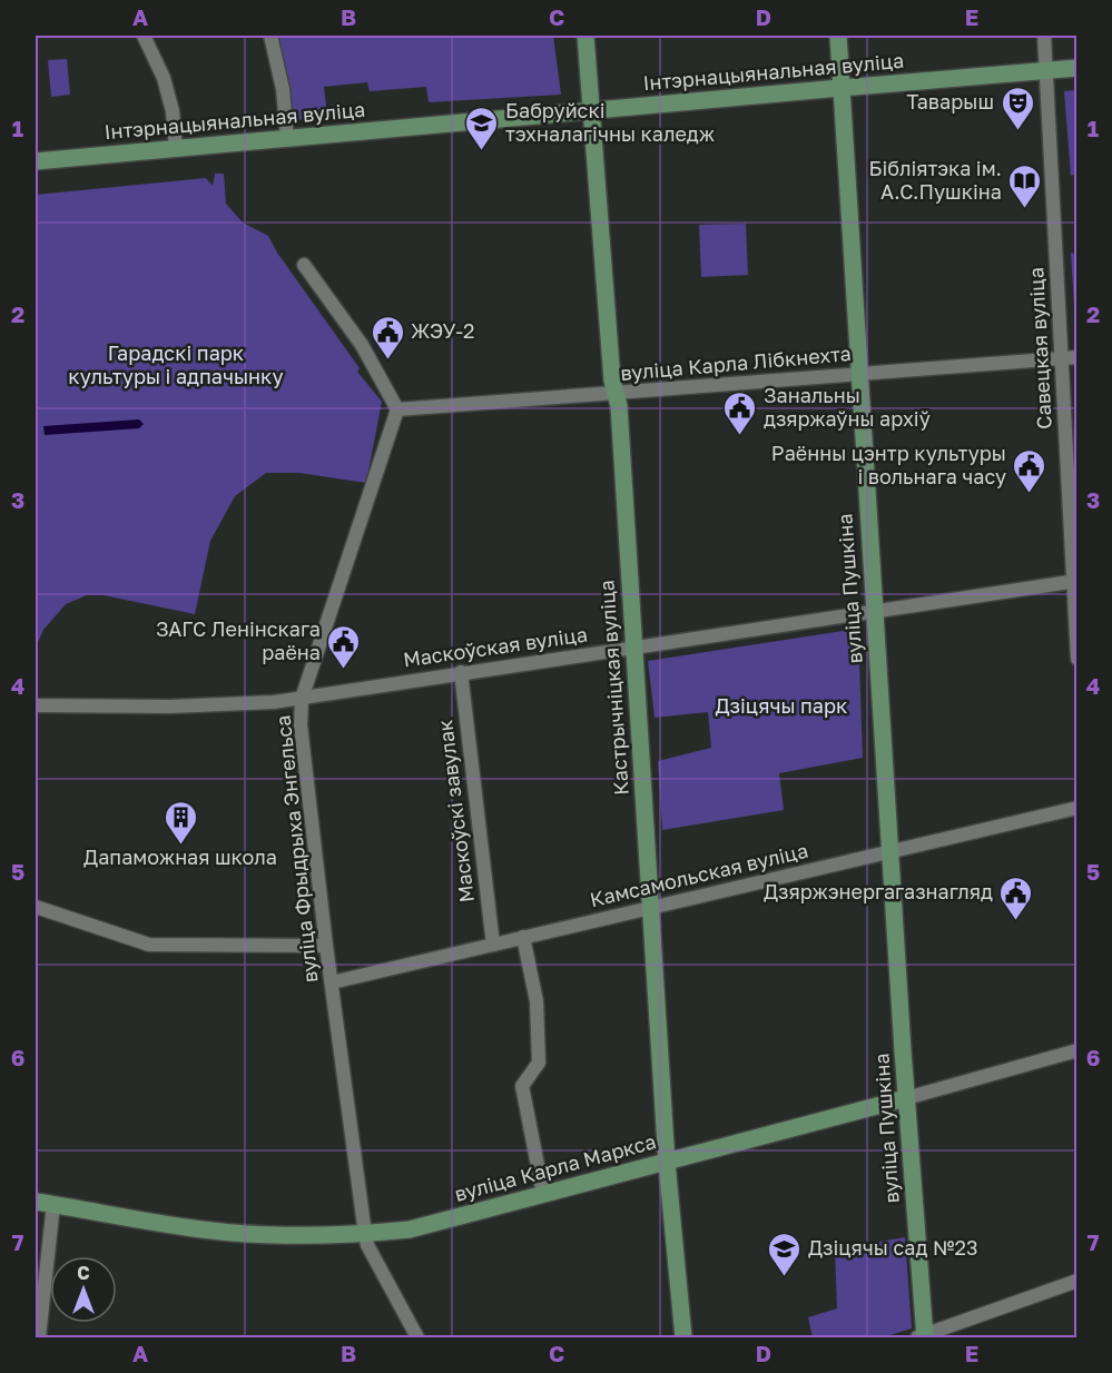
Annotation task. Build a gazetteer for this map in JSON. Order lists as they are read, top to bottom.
{
  "streets": {
    "main road": [
      "Інтэрнацыянальная вуліца",
      "вуліца Пушкіна",
      "Кастрычніцкая вуліца",
      "вуліца Карла Маркса"
    ],
    "street": [
      "Савецкая вуліца",
      "вуліца Карла Лібкнехта",
      "Маскоўская вуліца",
      "Маскоўскі завулак",
      "вуліца Фрыдрыха Энгельса",
      "Камсамольская вуліца"
    ]
  },
  "crossings": [
    ["Інтэрнацыянальная вуліца", "Савецкая вуліца"],
    ["Інтэрнацыянальная вуліца", "вуліца Пушкіна"],
    ["Інтэрнацыянальная вуліца", "Кастрычніцкая вуліца"],
    ["Савецкая вуліца", "вуліца Карла Лібкнехта"],
    ["Савецкая вуліца", "Маскоўская вуліца"],
    ["вуліца Карла Лібкнехта", "вуліца Пушкіна"],
    ["вуліца Карла Лібкнехта", "Кастрычніцкая вуліца"],
    ["вуліца Карла Лібкнехта", "вуліца Фрыдрыха Энгельса"],
    ["вуліца Пушкіна", "Маскоўская вуліца"],
    ["вуліца Пушкіна", "Камсамольская вуліца"],
    ["вуліца Пушкіна", "вуліца Карла Маркса"],
    ["Маскоўская вуліца", "Кастрычніцкая вуліца"],
    ["Маскоўская вуліца", "Маскоўскі завулак"],
    ["Маскоўская вуліца", "вуліца Фрыдрыха Энгельса"],
    ["Кастрычніцкая вуліца", "Камсамольская вуліца"],
    ["Кастрычніцкая вуліца", "вуліца Карла Маркса"],
    ["Маскоўскі завулак", "Камсамольская вуліца"],
    ["вуліца Фрыдрыха Энгельса", "Камсамольская вуліца"],
    ["вуліца Фрыдрыха Энгельса", "вуліца Карла Маркса"]
  ],
  "parks": ["Гарадскі парк культуры і адпачынку", "Дзіцячы парк"],
  "places": {
    "theatre": ["Таварыш"],
    "school or university": ["Бабруйскі тэхналагічны каледж", "Дзіцячы сад №23"],
    "library": ["Бібліятэка ім. А.С.Пушкіна"],
    "public building": [
      "ЖЭУ-2",
      "Занальны дзяржаўны архіў",
      "Раённы цэнтр культуры і вольнага часу",
      "ЗАГС Ленінскага раёна",
      "Дзяржэнергагазнагляд"
    ],
    "building": ["Дапаможная школа"]
  },
  "north": "top",
  "grid": {
    "columns": [
      "A",
      "B",
      "C",
      "D",
      "E"
    ],
    "rows": [
      "1",
      "2",
      "3",
      "4",
      "5",
      "6",
      "7"
    ]
  }
}
